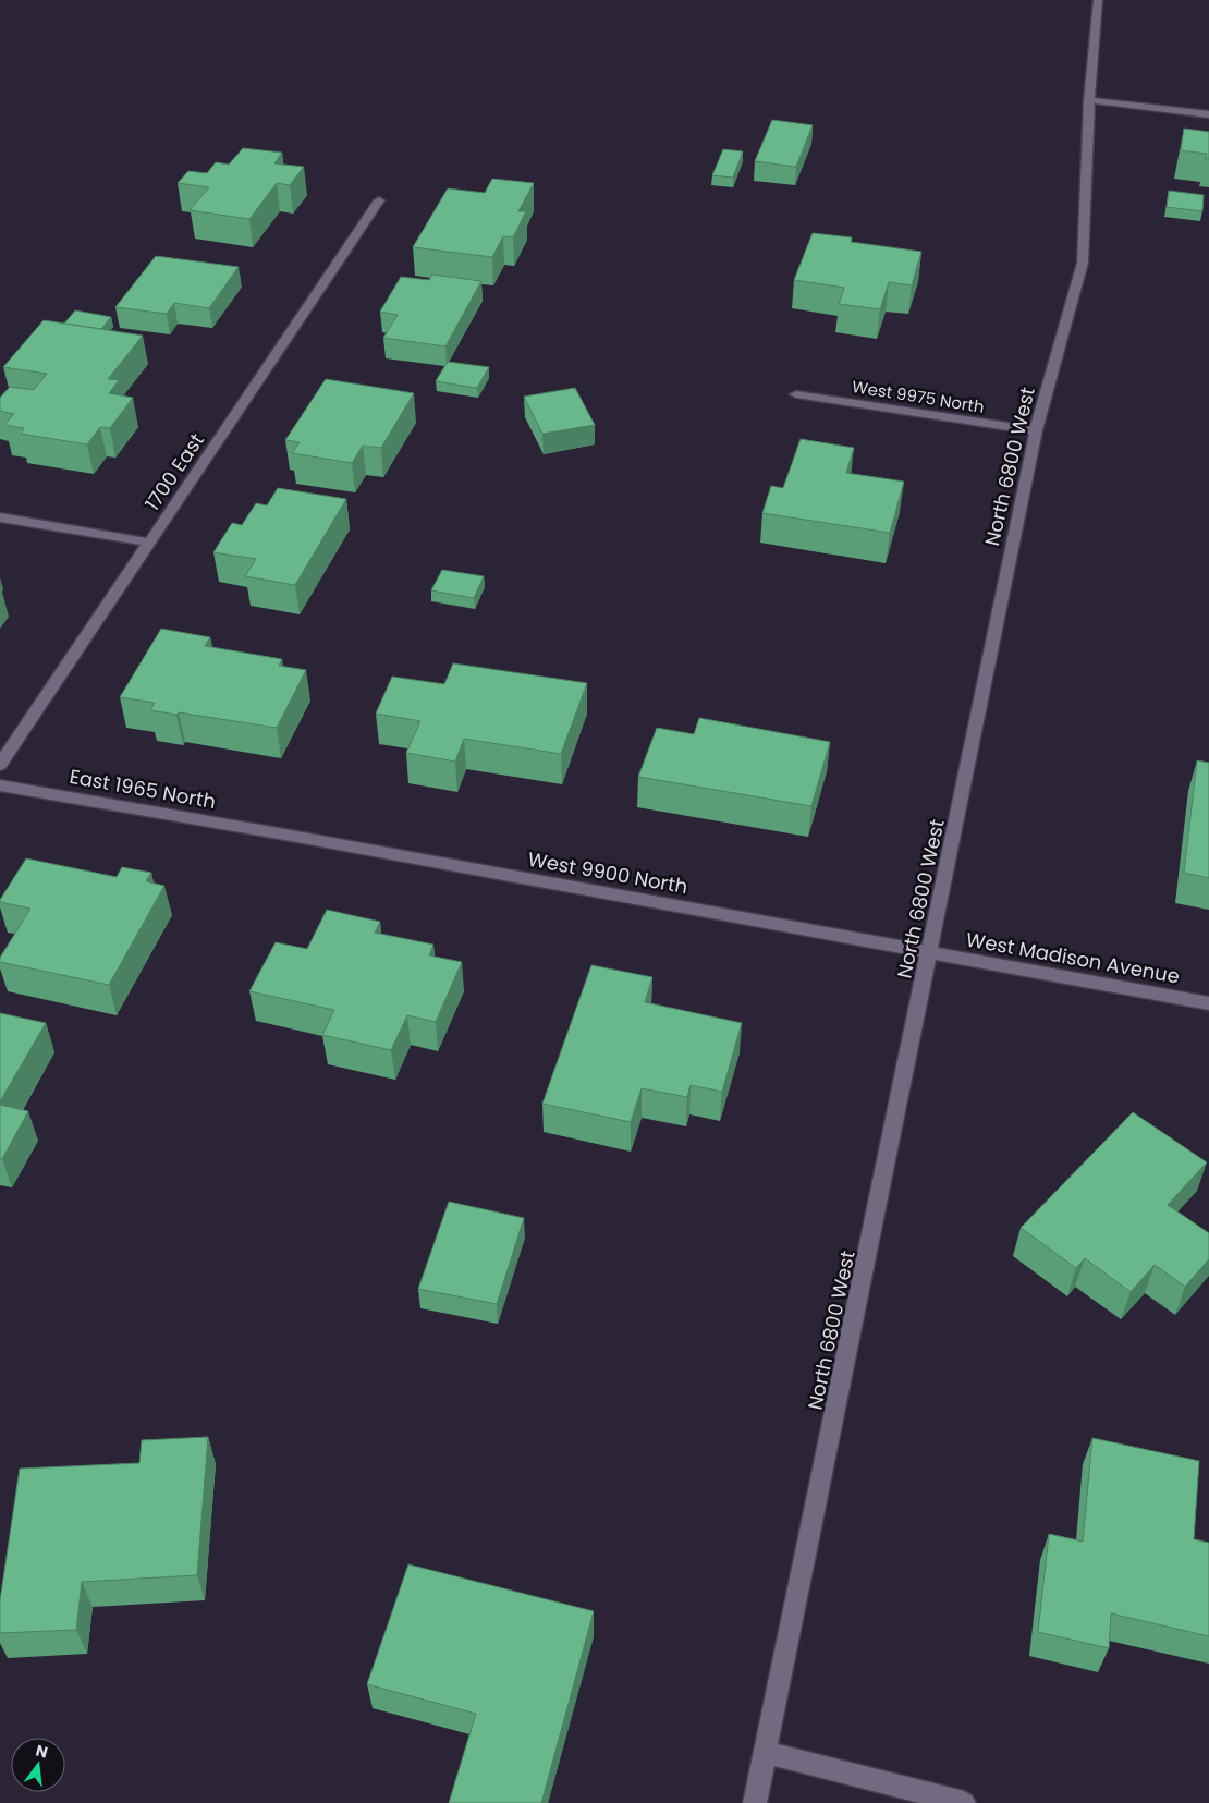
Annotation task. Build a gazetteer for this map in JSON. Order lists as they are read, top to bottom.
{
  "streets": {
    "street": [
      "West 9975 North",
      "North 6800 West",
      "1700 East",
      "East 1965 North",
      "West 9900 North",
      "West Madison Avenue"
    ]
  },
  "crossings": [
    ["West 9975 North", "North 6800 West"],
    ["North 6800 West", "West 9900 North"],
    ["North 6800 West", "West Madison Avenue"],
    ["East 1965 North", "West 9900 North"],
    ["West 9900 North", "West Madison Avenue"]
  ],
  "north": "top"
}
